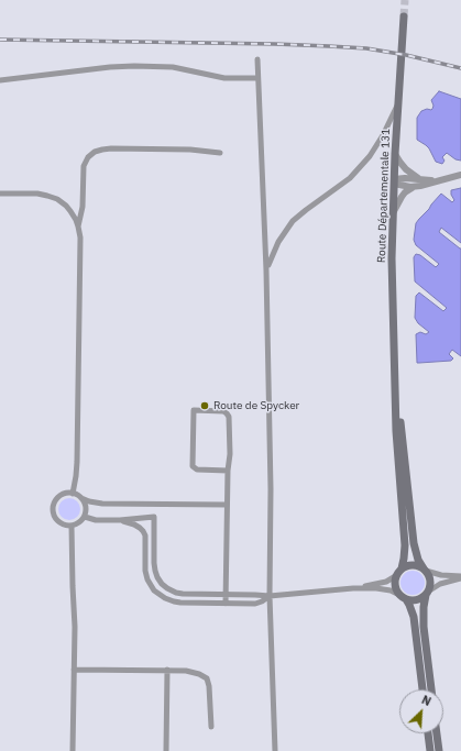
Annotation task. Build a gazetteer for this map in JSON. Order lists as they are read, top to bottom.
{
  "streets": {
    "main road": ["Route Départementale 131"]
  },
  "places": ["Route de Spycker"],
  "north": "top right"
}
